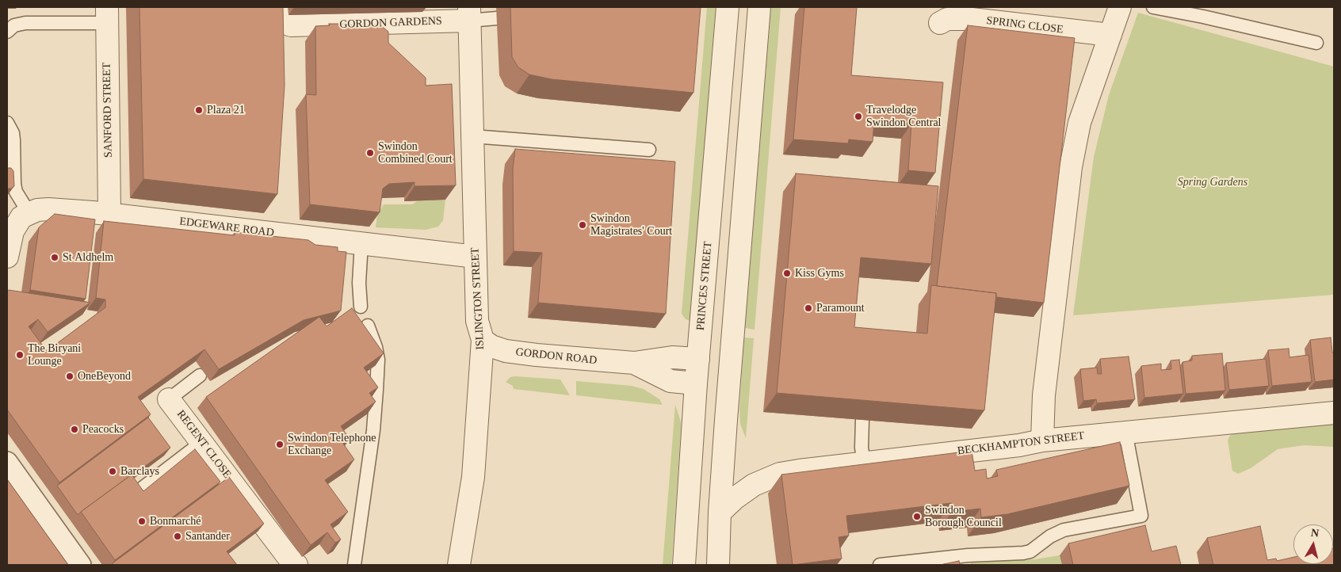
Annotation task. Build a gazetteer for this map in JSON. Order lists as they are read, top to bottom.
{
  "streets": {
    "street": [
      "GORDON GARDENS",
      "SPRING CLOSE",
      "SANFORD STREET",
      "EDGEWARE ROAD",
      "PRINCES STREET",
      "ISLINGTON STREET",
      "GORDON ROAD",
      "BECKHAMPTON STREET",
      "REGENT CLOSE"
    ]
  },
  "crossings": [
    ["GORDON GARDENS", "ISLINGTON STREET"],
    ["SANFORD STREET", "EDGEWARE ROAD"],
    ["EDGEWARE ROAD", "ISLINGTON STREET"],
    ["PRINCES STREET", "GORDON ROAD"],
    ["ISLINGTON STREET", "GORDON ROAD"]
  ],
  "parks": ["Spring Gardens"],
  "places": [
    "Plaza 21",
    "Travelodge Swindon Central",
    "Swindon Combined Court",
    "Swindon Magistrates' Court",
    "St Aldhelm",
    "Kiss Gyms",
    "Paramount",
    "The Biryani Lounge",
    "OneBeyond",
    "Peacocks",
    "Swindon Telephone Exchange",
    "Barclays",
    "Swindon Borough Council",
    "Bonmarché",
    "Santander"
  ],
  "north": "top"
}
